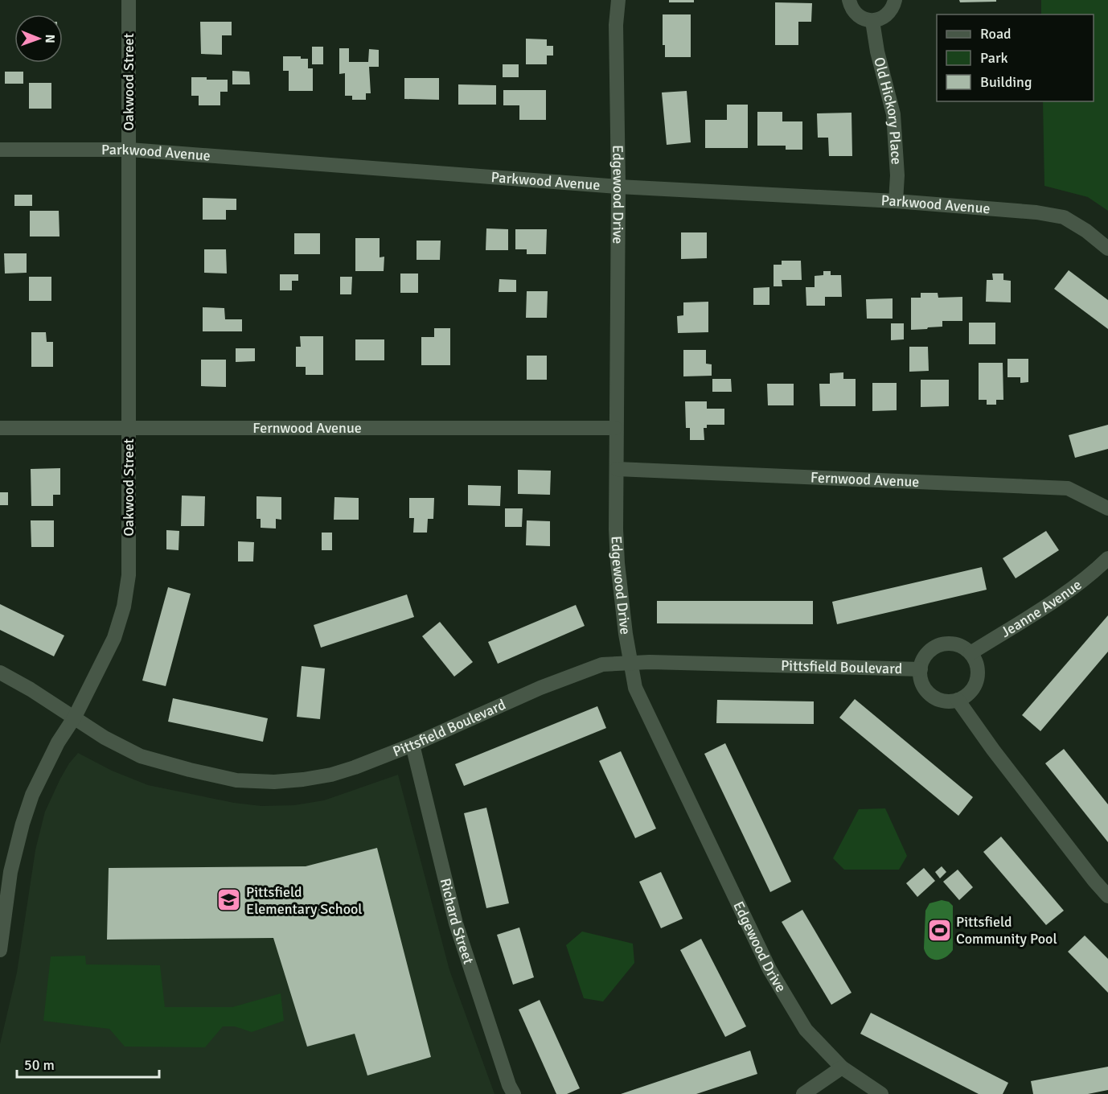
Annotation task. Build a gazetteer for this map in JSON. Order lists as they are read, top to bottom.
{
  "streets": {
    "street": [
      "Oakwood Street",
      "Old Hickory Place",
      "Parkwood Avenue",
      "Edgewood Drive",
      "Fernwood Avenue",
      "Jeanne Avenue",
      "Pittsfield Boulevard",
      "Richard Street"
    ]
  },
  "crossings": [
    ["Oakwood Street", "Parkwood Avenue"],
    ["Oakwood Street", "Fernwood Avenue"],
    ["Oakwood Street", "Pittsfield Boulevard"],
    ["Old Hickory Place", "Parkwood Avenue"],
    ["Parkwood Avenue", "Edgewood Drive"],
    ["Edgewood Drive", "Fernwood Avenue"],
    ["Edgewood Drive", "Pittsfield Boulevard"],
    ["Jeanne Avenue", "Pittsfield Boulevard"],
    ["Pittsfield Boulevard", "Richard Street"]
  ],
  "places": {
    "school or university": ["Pittsfield Elementary School"],
    "sports": ["Pittsfield Community Pool"]
  },
  "legend": ["Road", "Park", "Building"],
  "scale_bar": "50 m",
  "north": "right"
}
